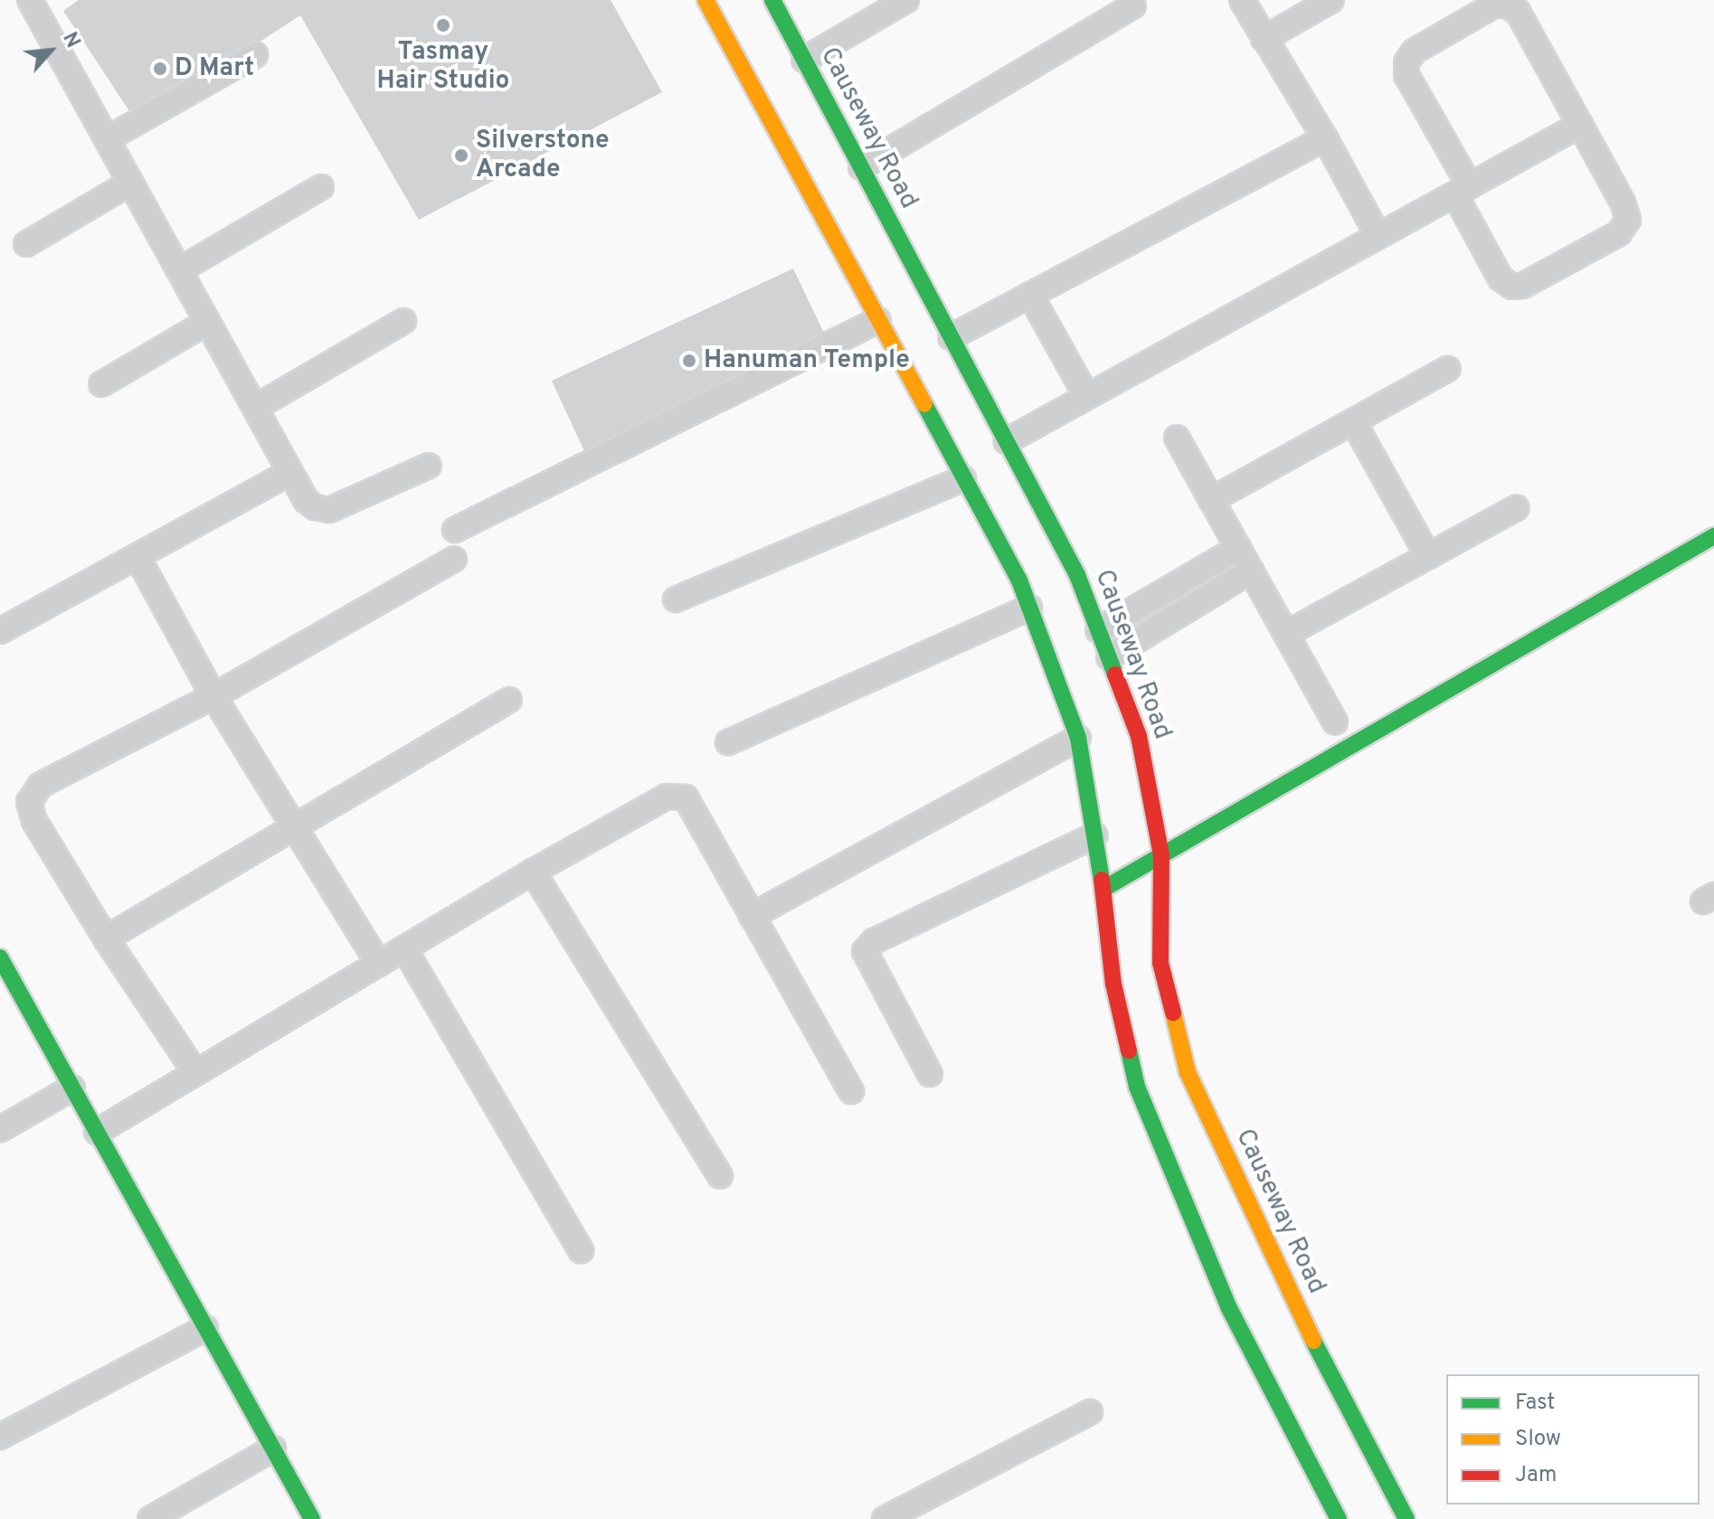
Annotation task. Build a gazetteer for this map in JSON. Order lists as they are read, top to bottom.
{
  "streets": {
    "main road": ["Causeway Road"]
  },
  "places": [
    "Tasmay Hair Studio",
    "D Mart",
    "Silverstone Arcade",
    "Hanuman Temple"
  ],
  "legend": ["Fast", "Slow", "Jam"],
  "north": "top right"
}
